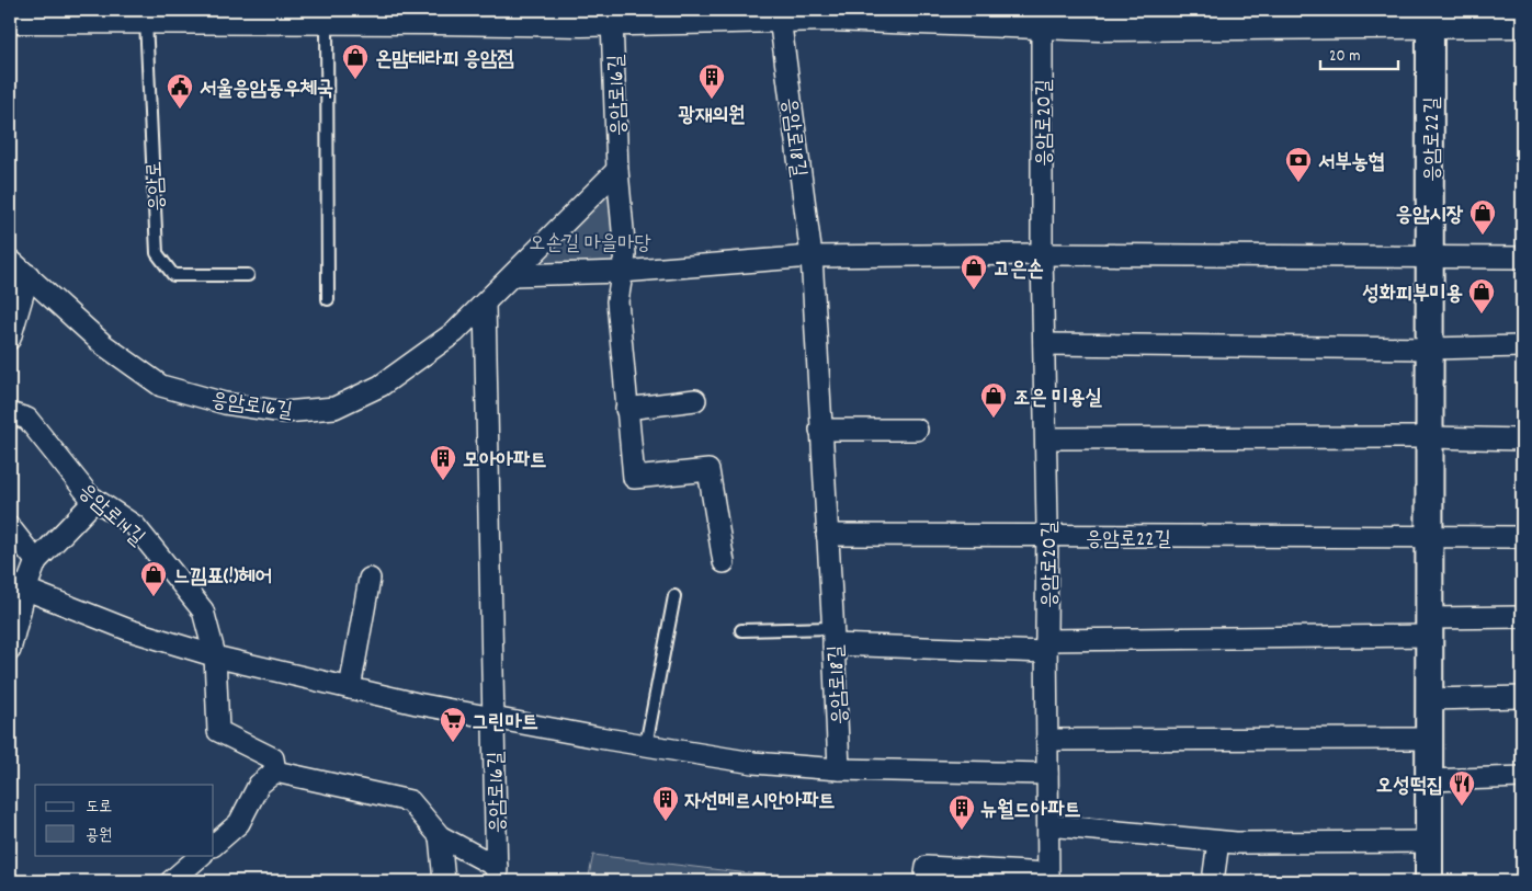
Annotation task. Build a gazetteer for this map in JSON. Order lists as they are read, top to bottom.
{
  "streets": {
    "street": [
      "응암로16길",
      "응암로20길",
      "응암로18길",
      "응암로22길",
      "응암로14길"
    ],
    "lane": ["응암로"]
  },
  "crossings": [
    ["응암로20길", "응암로22길"],
    ["응암로18길", "응암로22길"]
  ],
  "parks": ["오손길 마을마당"],
  "places": {
    "shop": [
      "온맘테라피 응암점",
      "응암시장",
      "고은손",
      "성화피부미용",
      "조은 미용실",
      "느낌표(!)헤어"
    ],
    "building": [
      "광재의원",
      "모아아파트",
      "자선메르시안아파트",
      "뉴월드아파트"
    ],
    "public building": ["서울응암동우체국"],
    "bank": ["서부농협"],
    "supermarket": ["그린마트"],
    "restaurant": ["오성떡집"]
  },
  "legend": ["도로", "공원"],
  "scale_bar": "20 m"
}
